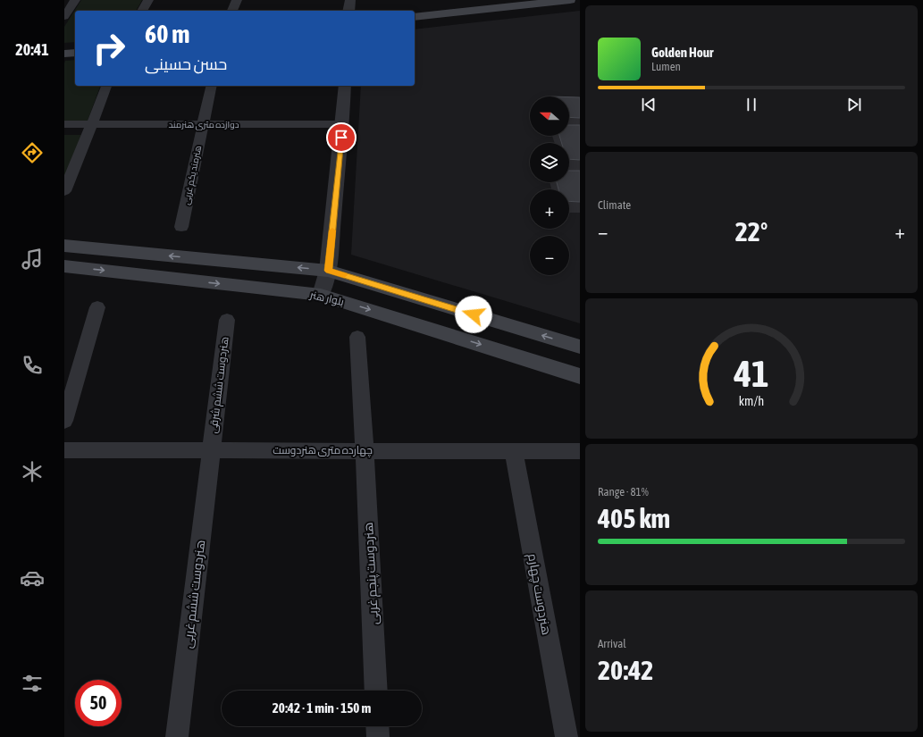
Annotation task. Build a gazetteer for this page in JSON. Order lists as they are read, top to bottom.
{
  "streets": {
    "main road": ["بلوار هنر"],
    "street": [
      "دوازده متری هنرمند",
      "هنرمند یکم غربی",
      "هنردوست ششم شرقی",
      "چهارده متری هنردوست",
      "هنردوست پنجم غربی",
      "هنردوست ششم غربی",
      "هنردوست چهارم"
    ]
  },
  "crossings": [
    ["دوازده متری هنرمند", "هنرمند یکم غربی"],
    ["هنردوست ششم شرقی", "چهارده متری هنردوست"],
    ["هنردوست ششم شرقی", "هنردوست ششم غربی"],
    ["چهارده متری هنردوست", "هنردوست پنجم غربی"],
    ["چهارده متری هنردوست", "هنردوست ششم غربی"],
    ["چهارده متری هنردوست", "هنردوست چهارم"]
  ],
  "north": "left",
  "page": {
    "tabs": "20:41",
    "turn": ["60 m", "حسن حسینی"],
    "song": ["Golden Hour", "Lumen"],
    "map_buttons": ["+", "−"],
    "tile": [
      "Climate",
      ["Range · 81%", "405 km"],
      ["Arrival", "20:42"]
    ],
    "heat": ["−", "22°", "+"],
    "limit": "50",
    "trip": "20:42 · 1 min · 150 m",
    "gauge": ["41", "km/h"]
  }
}
